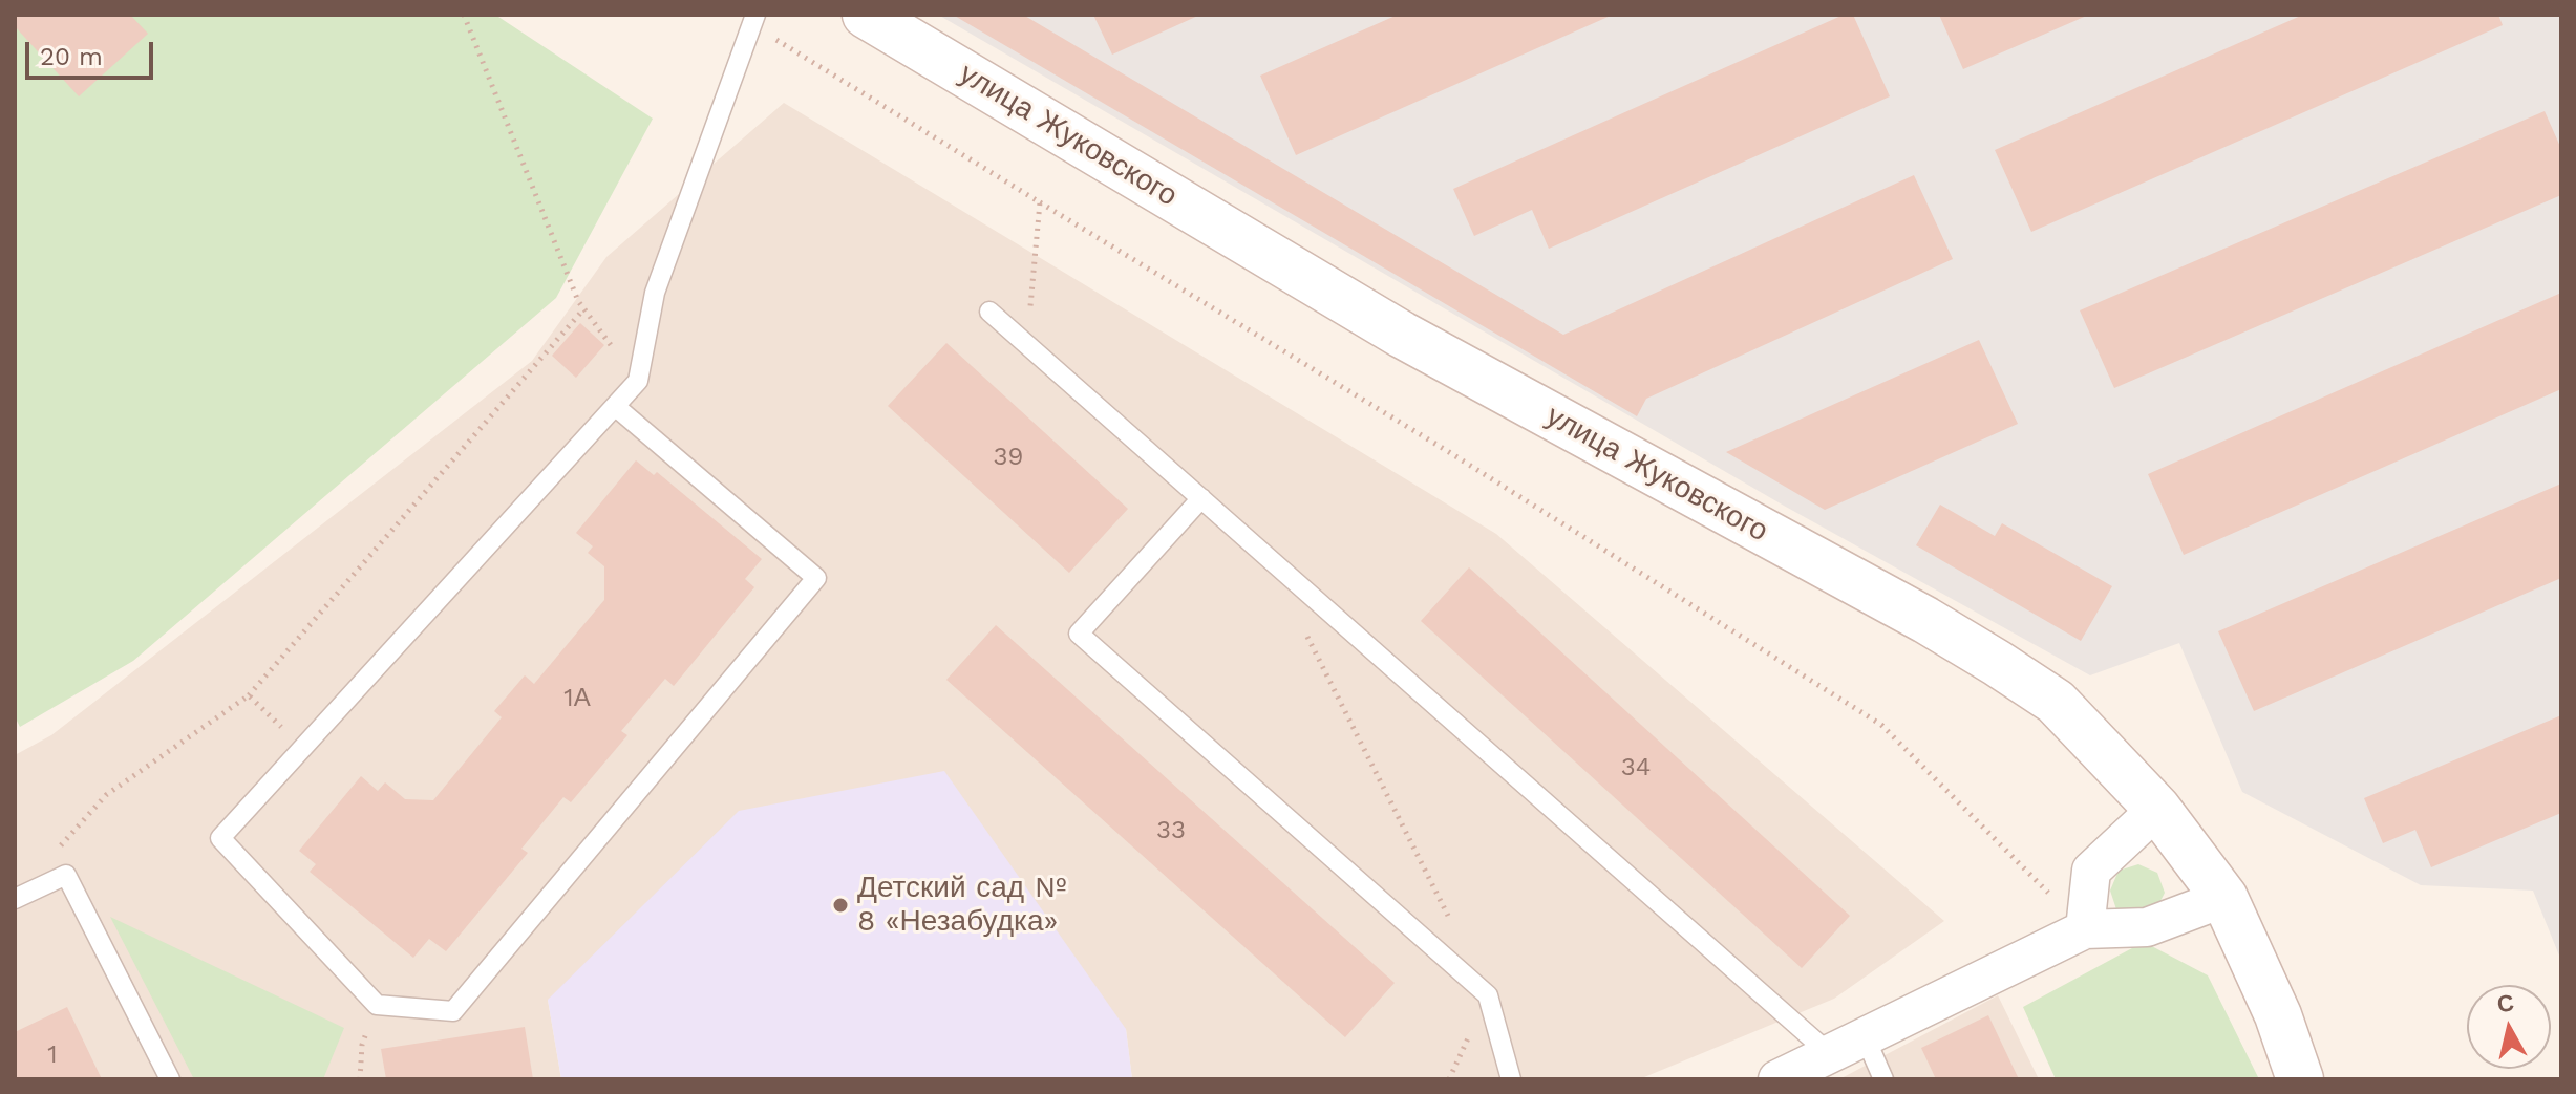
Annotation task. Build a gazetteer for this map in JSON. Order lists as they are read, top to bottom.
{
  "streets": {
    "street": ["улица Жуковского"]
  },
  "places": ["Детский сад № 8 «Незабудка»"],
  "house_numbers": [
    "39",
    "1А",
    "34",
    "33",
    "1"
  ],
  "scale_bar": "20 m",
  "north": "top"
}
